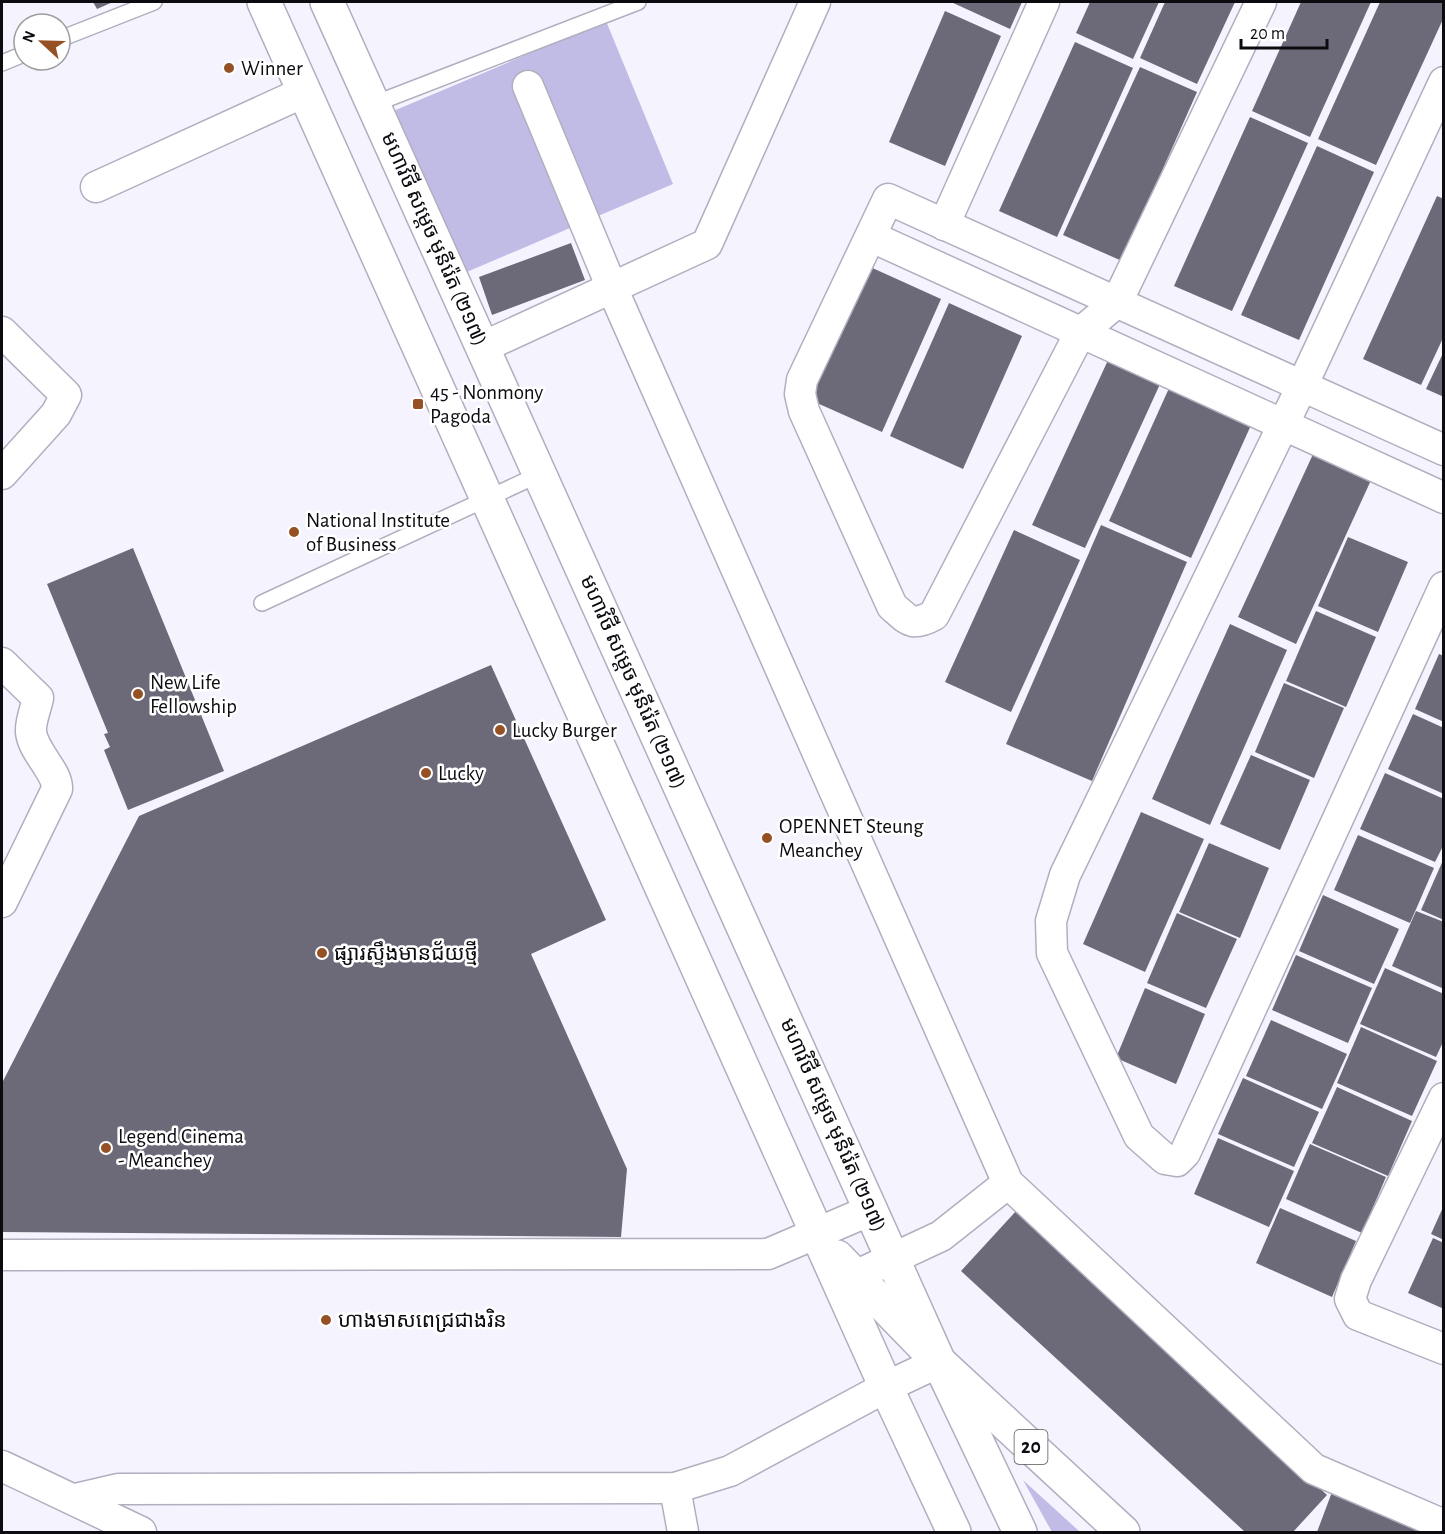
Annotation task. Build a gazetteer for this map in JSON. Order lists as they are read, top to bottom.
{
  "streets": {
    "main road": ["មហាវិថី សម្តេច មុនីរ៉េត (២១៧)", "20"]
  },
  "places": {
    "other": [
      "Winner",
      "National Institute of Business",
      "New Life Fellowship",
      "Lucky Burger",
      "Lucky",
      "OPENNET Steung Meanchey",
      "ផ្សារស្ទឹងមានជ័យថ្មី",
      "Legend Cinema - Meanchey",
      "ហាងមាសពេជ្រជាងរិន"
    ],
    "transit": ["45 - Nonmony Pagoda"]
  },
  "scale_bar": "20 m",
  "north": "left"
}
